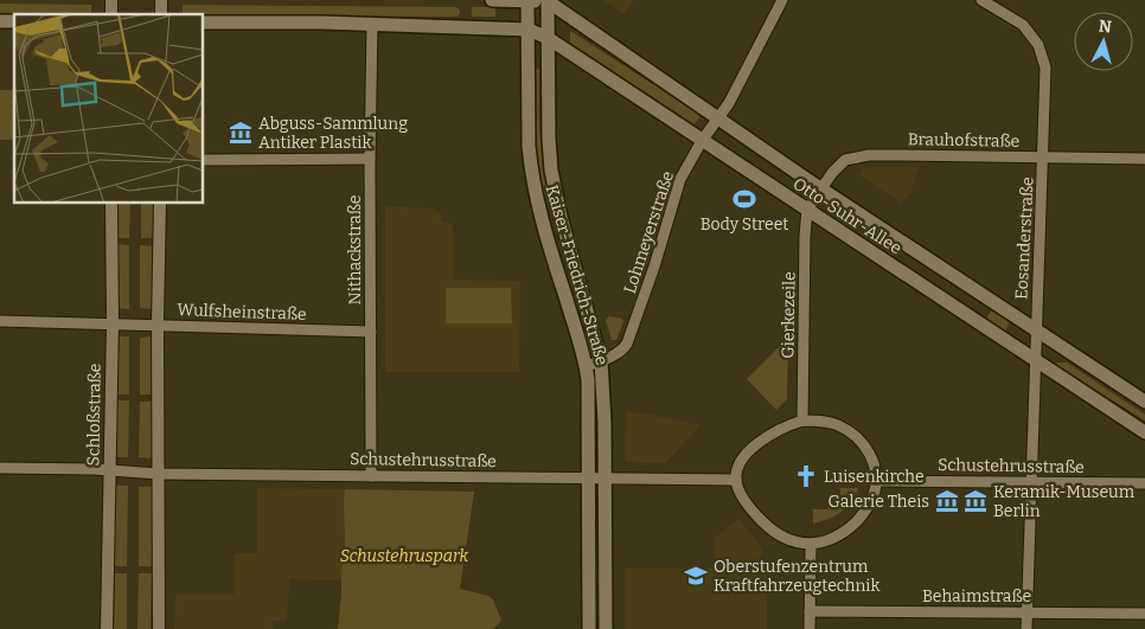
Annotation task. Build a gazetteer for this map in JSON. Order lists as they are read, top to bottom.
{
  "streets": {
    "main road": ["Otto-Suhr-Allee", "Kaiser-Friedrich-Straße"],
    "street": [
      "Brauhofstraße",
      "Lohmeyerstraße",
      "Eosanderstraße",
      "Nithackstraße",
      "Wulfsheinstraße",
      "Gierkezeile",
      "Schloßstraße",
      "Schustehrusstraße",
      "Behaimstraße"
    ]
  },
  "crossings": [
    ["Brauhofstraße", "Otto-Suhr-Allee"],
    ["Brauhofstraße", "Eosanderstraße"],
    ["Brauhofstraße", "Gierkezeile"],
    ["Otto-Suhr-Allee", "Lohmeyerstraße"],
    ["Otto-Suhr-Allee", "Eosanderstraße"],
    ["Otto-Suhr-Allee", "Kaiser-Friedrich-Straße"],
    ["Otto-Suhr-Allee", "Gierkezeile"],
    ["Lohmeyerstraße", "Kaiser-Friedrich-Straße"],
    ["Eosanderstraße", "Schustehrusstraße"],
    ["Eosanderstraße", "Behaimstraße"],
    ["Nithackstraße", "Wulfsheinstraße"],
    ["Nithackstraße", "Schustehrusstraße"],
    ["Kaiser-Friedrich-Straße", "Schustehrusstraße"],
    ["Wulfsheinstraße", "Schloßstraße"],
    ["Gierkezeile", "Schustehrusstraße"],
    ["Schloßstraße", "Schustehrusstraße"]
  ],
  "parks": ["Schustehruspark"],
  "places": {
    "museum": ["Abguss-Sammlung Antiker Plastik", "Galerie Theis", "Keramik-Museum Berlin"],
    "sports": ["Body Street"],
    "church": ["Luisenkirche"],
    "school or university": ["Oberstufenzentrum Kraftfahrzeugtechnik"]
  },
  "north": "top"
}
